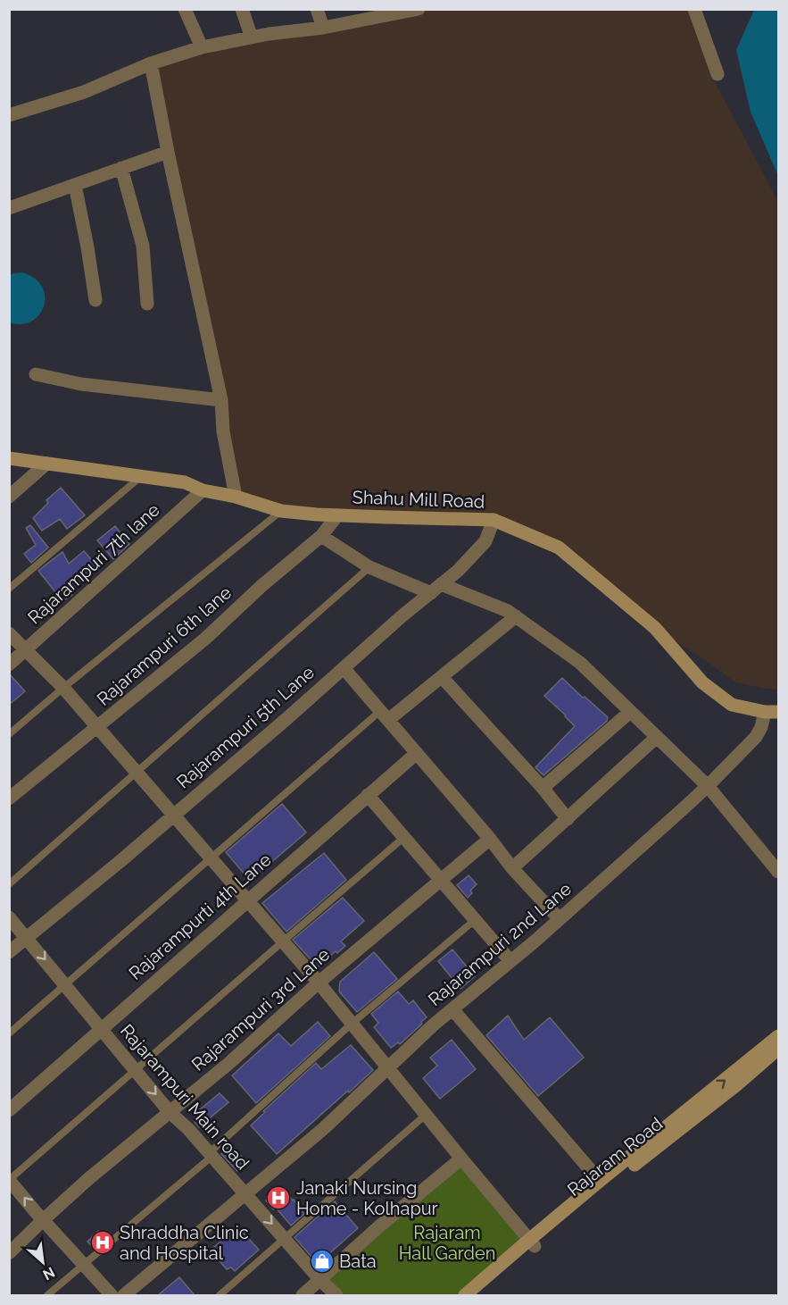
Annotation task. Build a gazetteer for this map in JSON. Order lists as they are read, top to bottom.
{
  "streets": {
    "main road": ["Shahu Mill Road", "Rajaram Road"],
    "street": [
      "Rajarampuri 7th lane",
      "Rajarampuri 6th lane",
      "Rajarampuri 5th Lane",
      "Rajarampurti 4th Lane",
      "Rajarampuri 2nd Lane",
      "Rajarampuri 3rd Lane",
      "Rajarampuri Main road"
    ]
  },
  "crossings": [
    ["Shahu Mill Road", "Rajarampuri 7th lane"],
    ["Shahu Mill Road", "Rajarampuri 6th lane"],
    ["Shahu Mill Road", "Rajarampuri 5th Lane"],
    ["Shahu Mill Road", "Rajarampuri 2nd Lane"],
    ["Rajarampuri 5th Lane", "Rajarampuri Main road"],
    ["Rajarampurti 4th Lane", "Rajarampuri Main road"],
    ["Rajarampuri 2nd Lane", "Rajarampuri Main road"],
    ["Rajarampuri 3rd Lane", "Rajarampuri Main road"]
  ],
  "parks": ["Rajaram Hall Garden"],
  "places": {
    "hospital": ["Janaki Nursing Home - Kolhapur", "Shraddha Clinic and Hospital"],
    "shop": ["Bata"]
  },
  "north": "bottom right"
}
